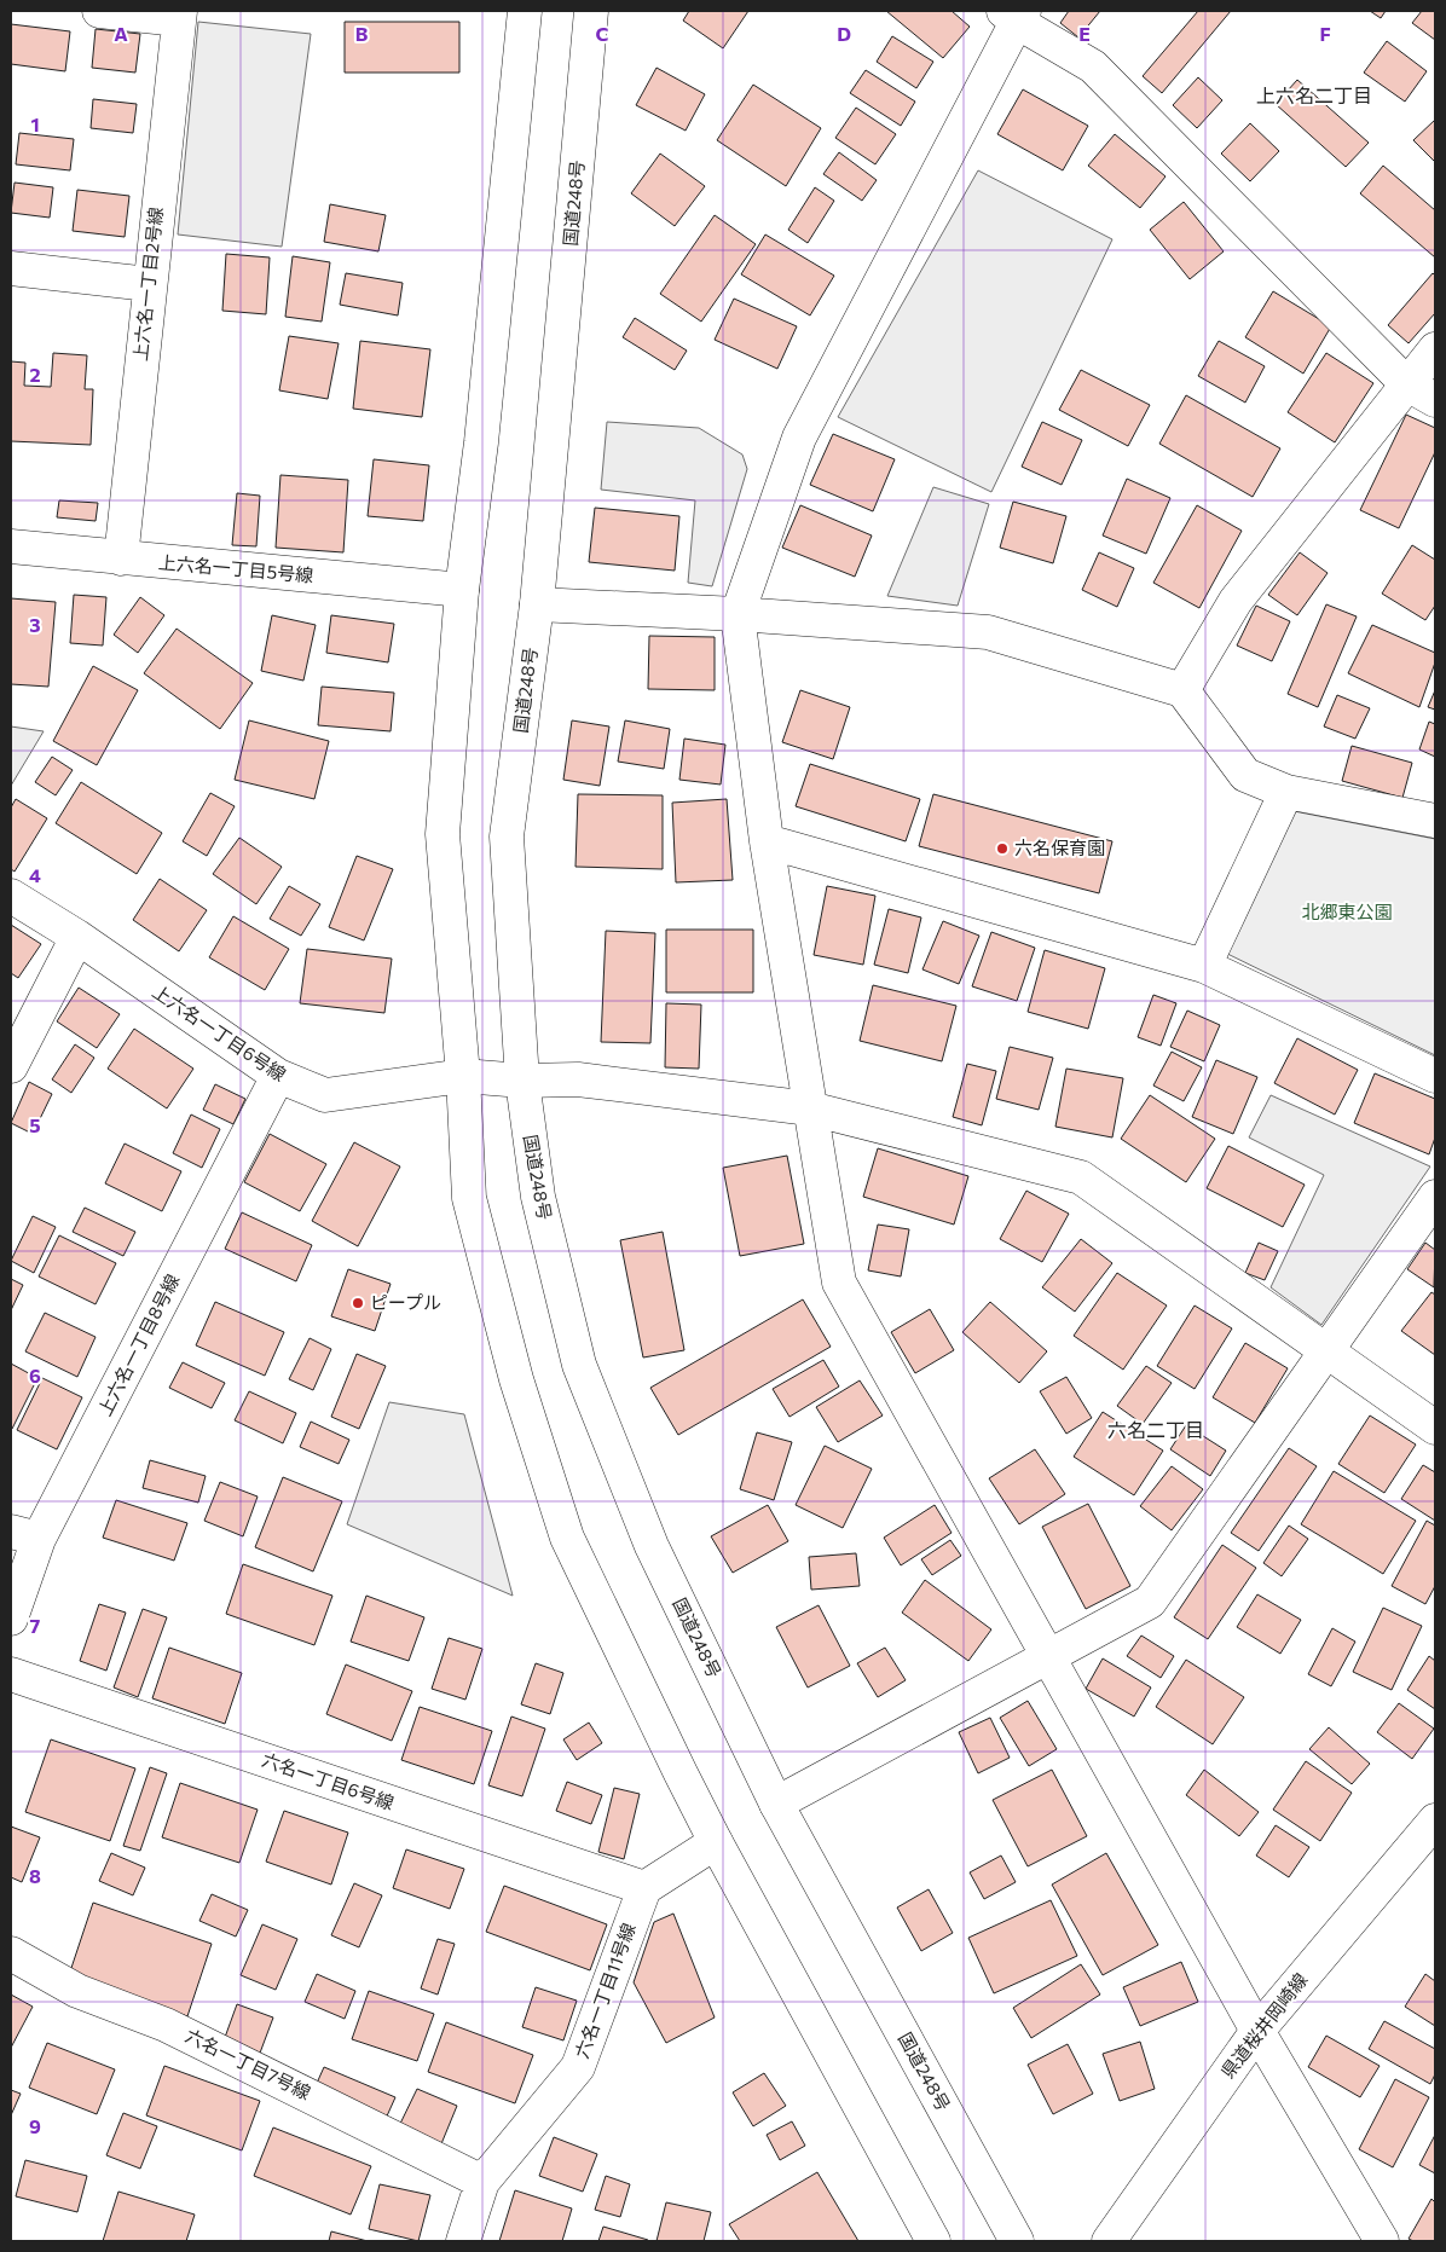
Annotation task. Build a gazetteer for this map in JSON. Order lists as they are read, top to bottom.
{
  "streets": {
    "main road": [
      "国道248号",
      "上六名一丁目2号線",
      "上六名一丁目5号線",
      "上六名一丁目6号線",
      "上六名一丁目8号線",
      "六名一丁目6号線",
      "六名一丁目11号線",
      "県道桜井岡崎線",
      "六名一丁目7号線"
    ]
  },
  "crossings": [
    ["国道248号", "上六名一丁目6号線"],
    ["上六名一丁目2号線", "上六名一丁目5号線"],
    ["上六名一丁目6号線", "上六名一丁目8号線"],
    ["六名一丁目6号線", "六名一丁目11号線"],
    ["六名一丁目11号線", "六名一丁目7号線"]
  ],
  "districts": ["上六名二丁目", "六名二丁目"],
  "parks": ["北郷東公園"],
  "places": ["六名保育園", "ピープル"],
  "grid": {
    "columns": [
      "A",
      "B",
      "C",
      "D",
      "E",
      "F"
    ],
    "rows": [
      "1",
      "2",
      "3",
      "4",
      "5",
      "6",
      "7",
      "8",
      "9"
    ]
  }
}
